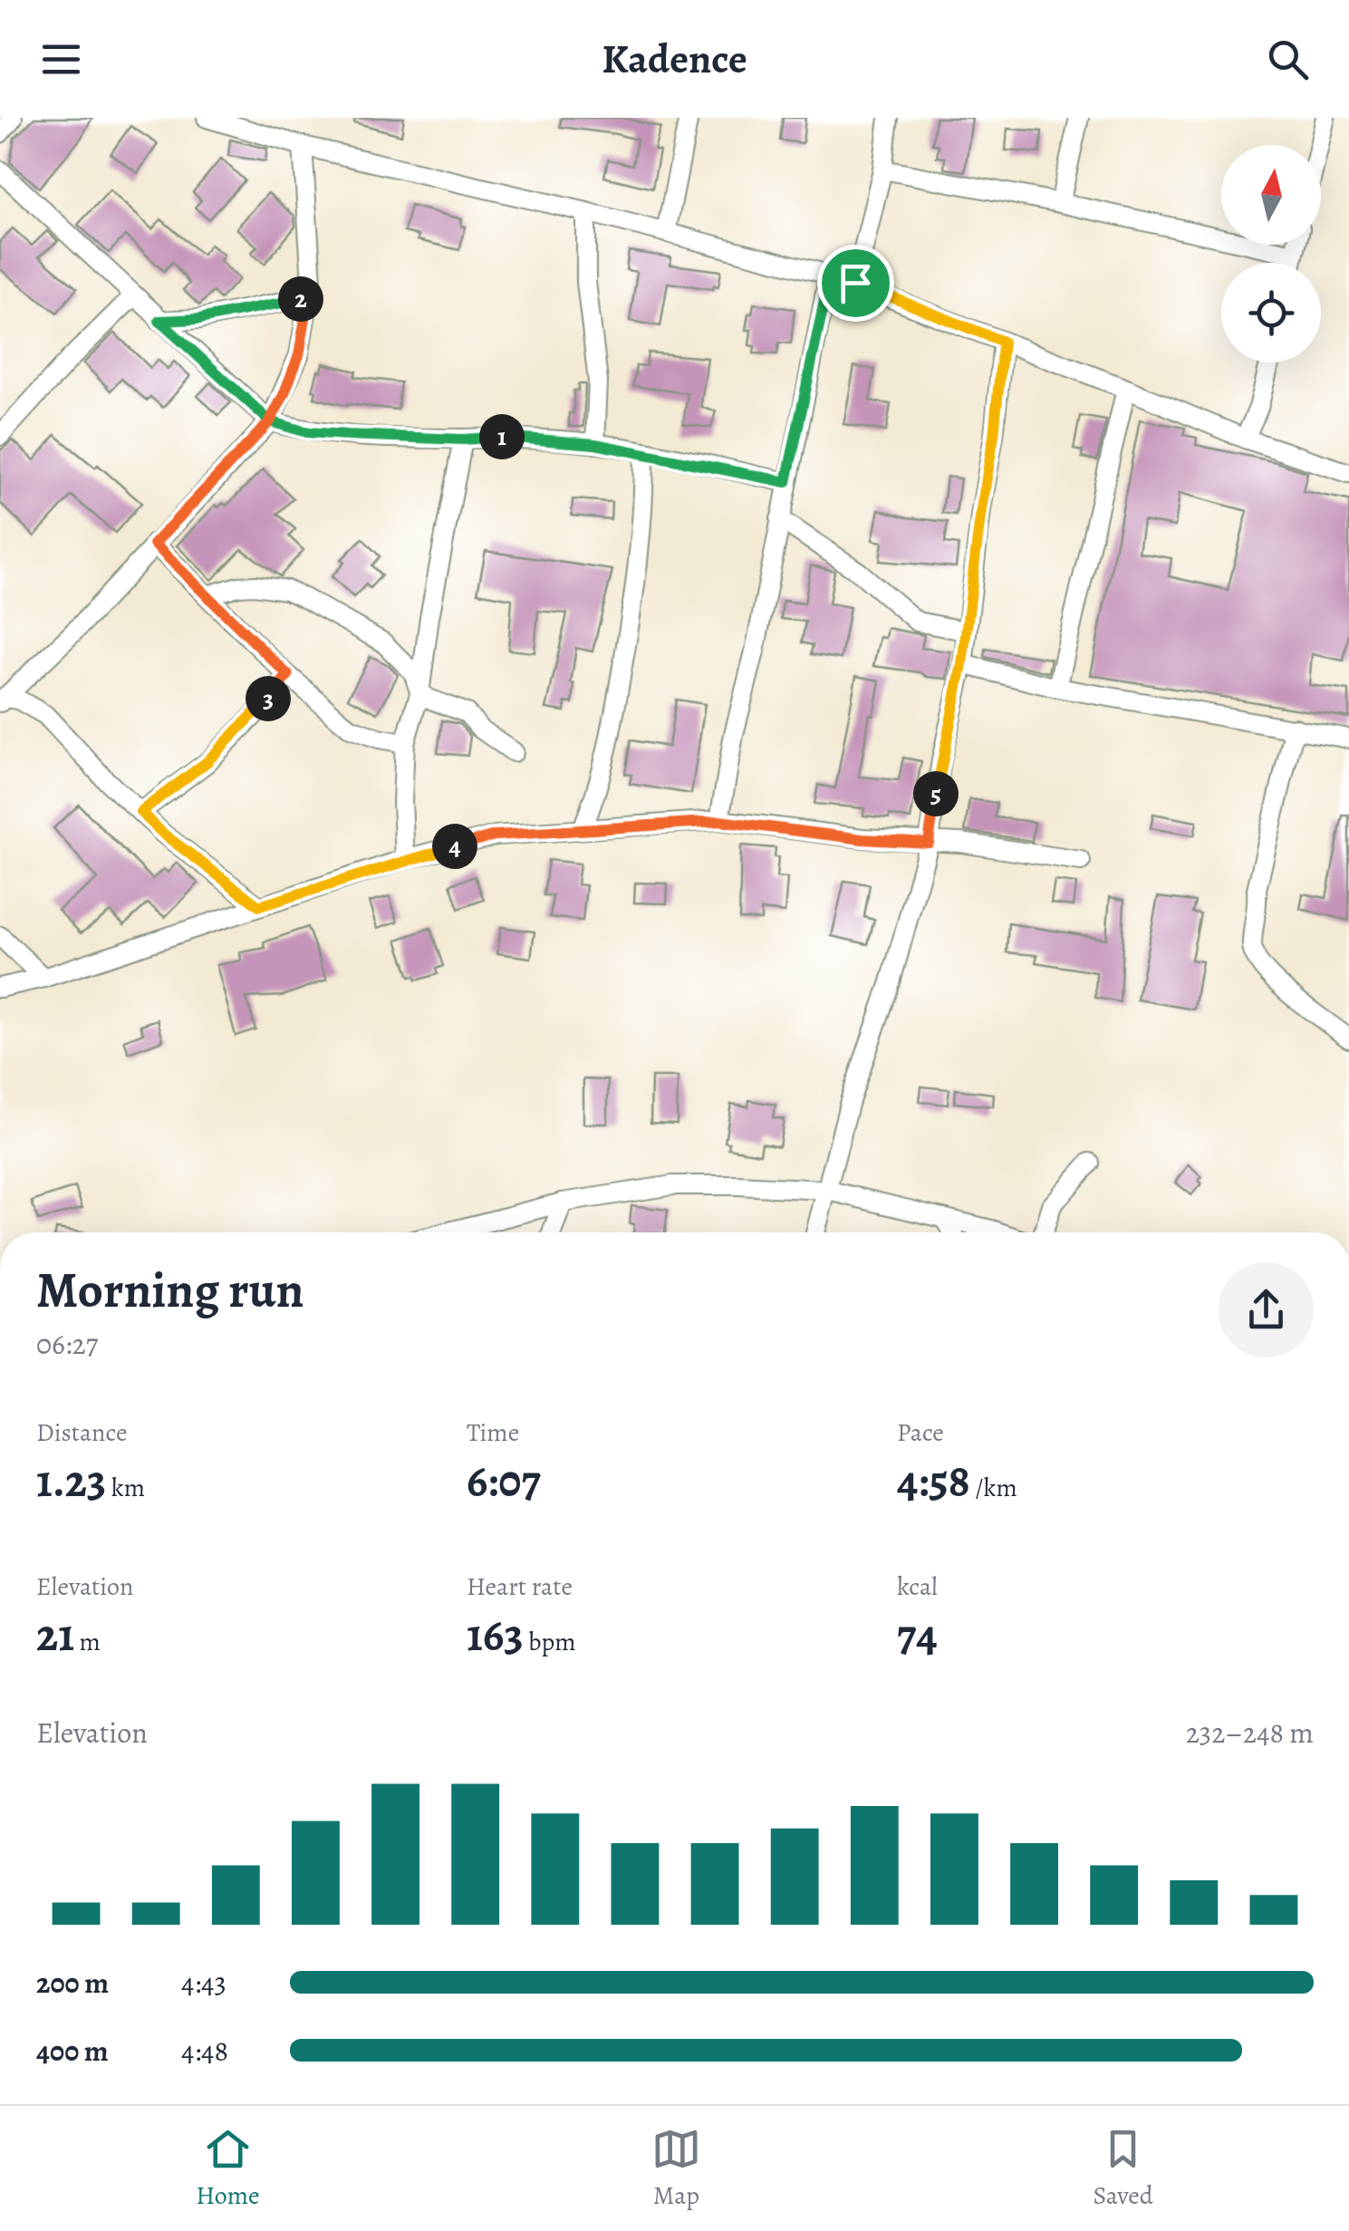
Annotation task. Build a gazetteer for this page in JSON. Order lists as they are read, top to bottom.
{
  "north": "top",
  "page": {
    "header": "Kadence",
    "pins": [
      "2",
      "1",
      "3",
      "5",
      "4"
    ],
    "heading": ["Morning run", "06:27"],
    "stats": [
      ["Distance", "1.23 km"],
      ["Time", "6:07"],
      ["Pace", "4:58 /km"],
      ["Elevation", "21 m"],
      ["Heart rate", "163 bpm"],
      ["kcal", "74"]
    ],
    "chart": ["Elevation", "232–248 m"],
    "list": [
      {
        "name": "200 m",
        "note": "4:43"
      },
      {
        "name": "400 m",
        "note": "4:48"
      }
    ],
    "tabs": ["Home", "Map", "Saved"]
  }
}
